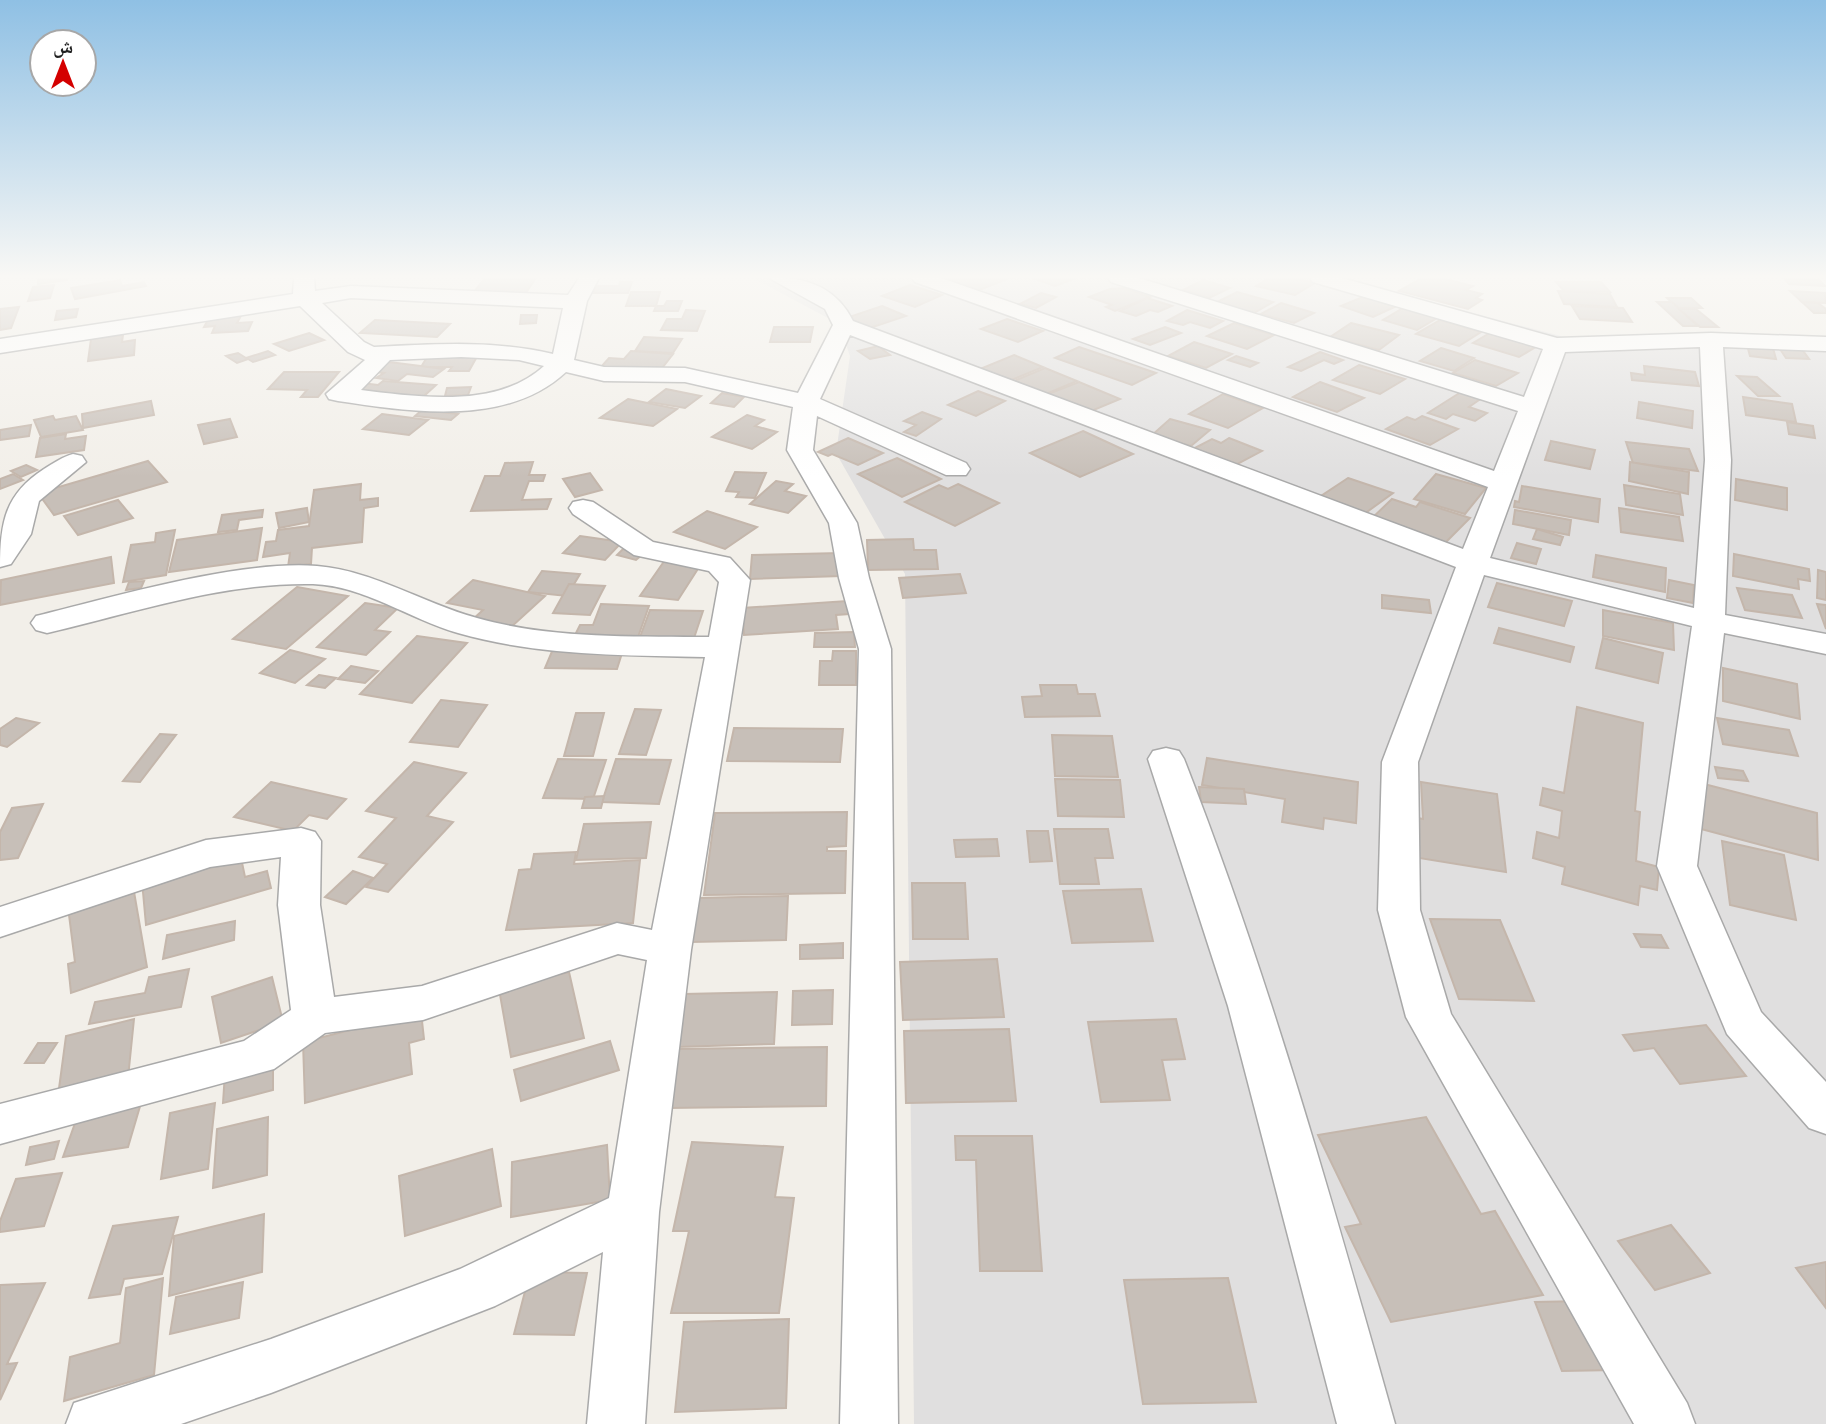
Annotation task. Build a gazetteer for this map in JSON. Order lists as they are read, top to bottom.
{
  "north": "top"
}
